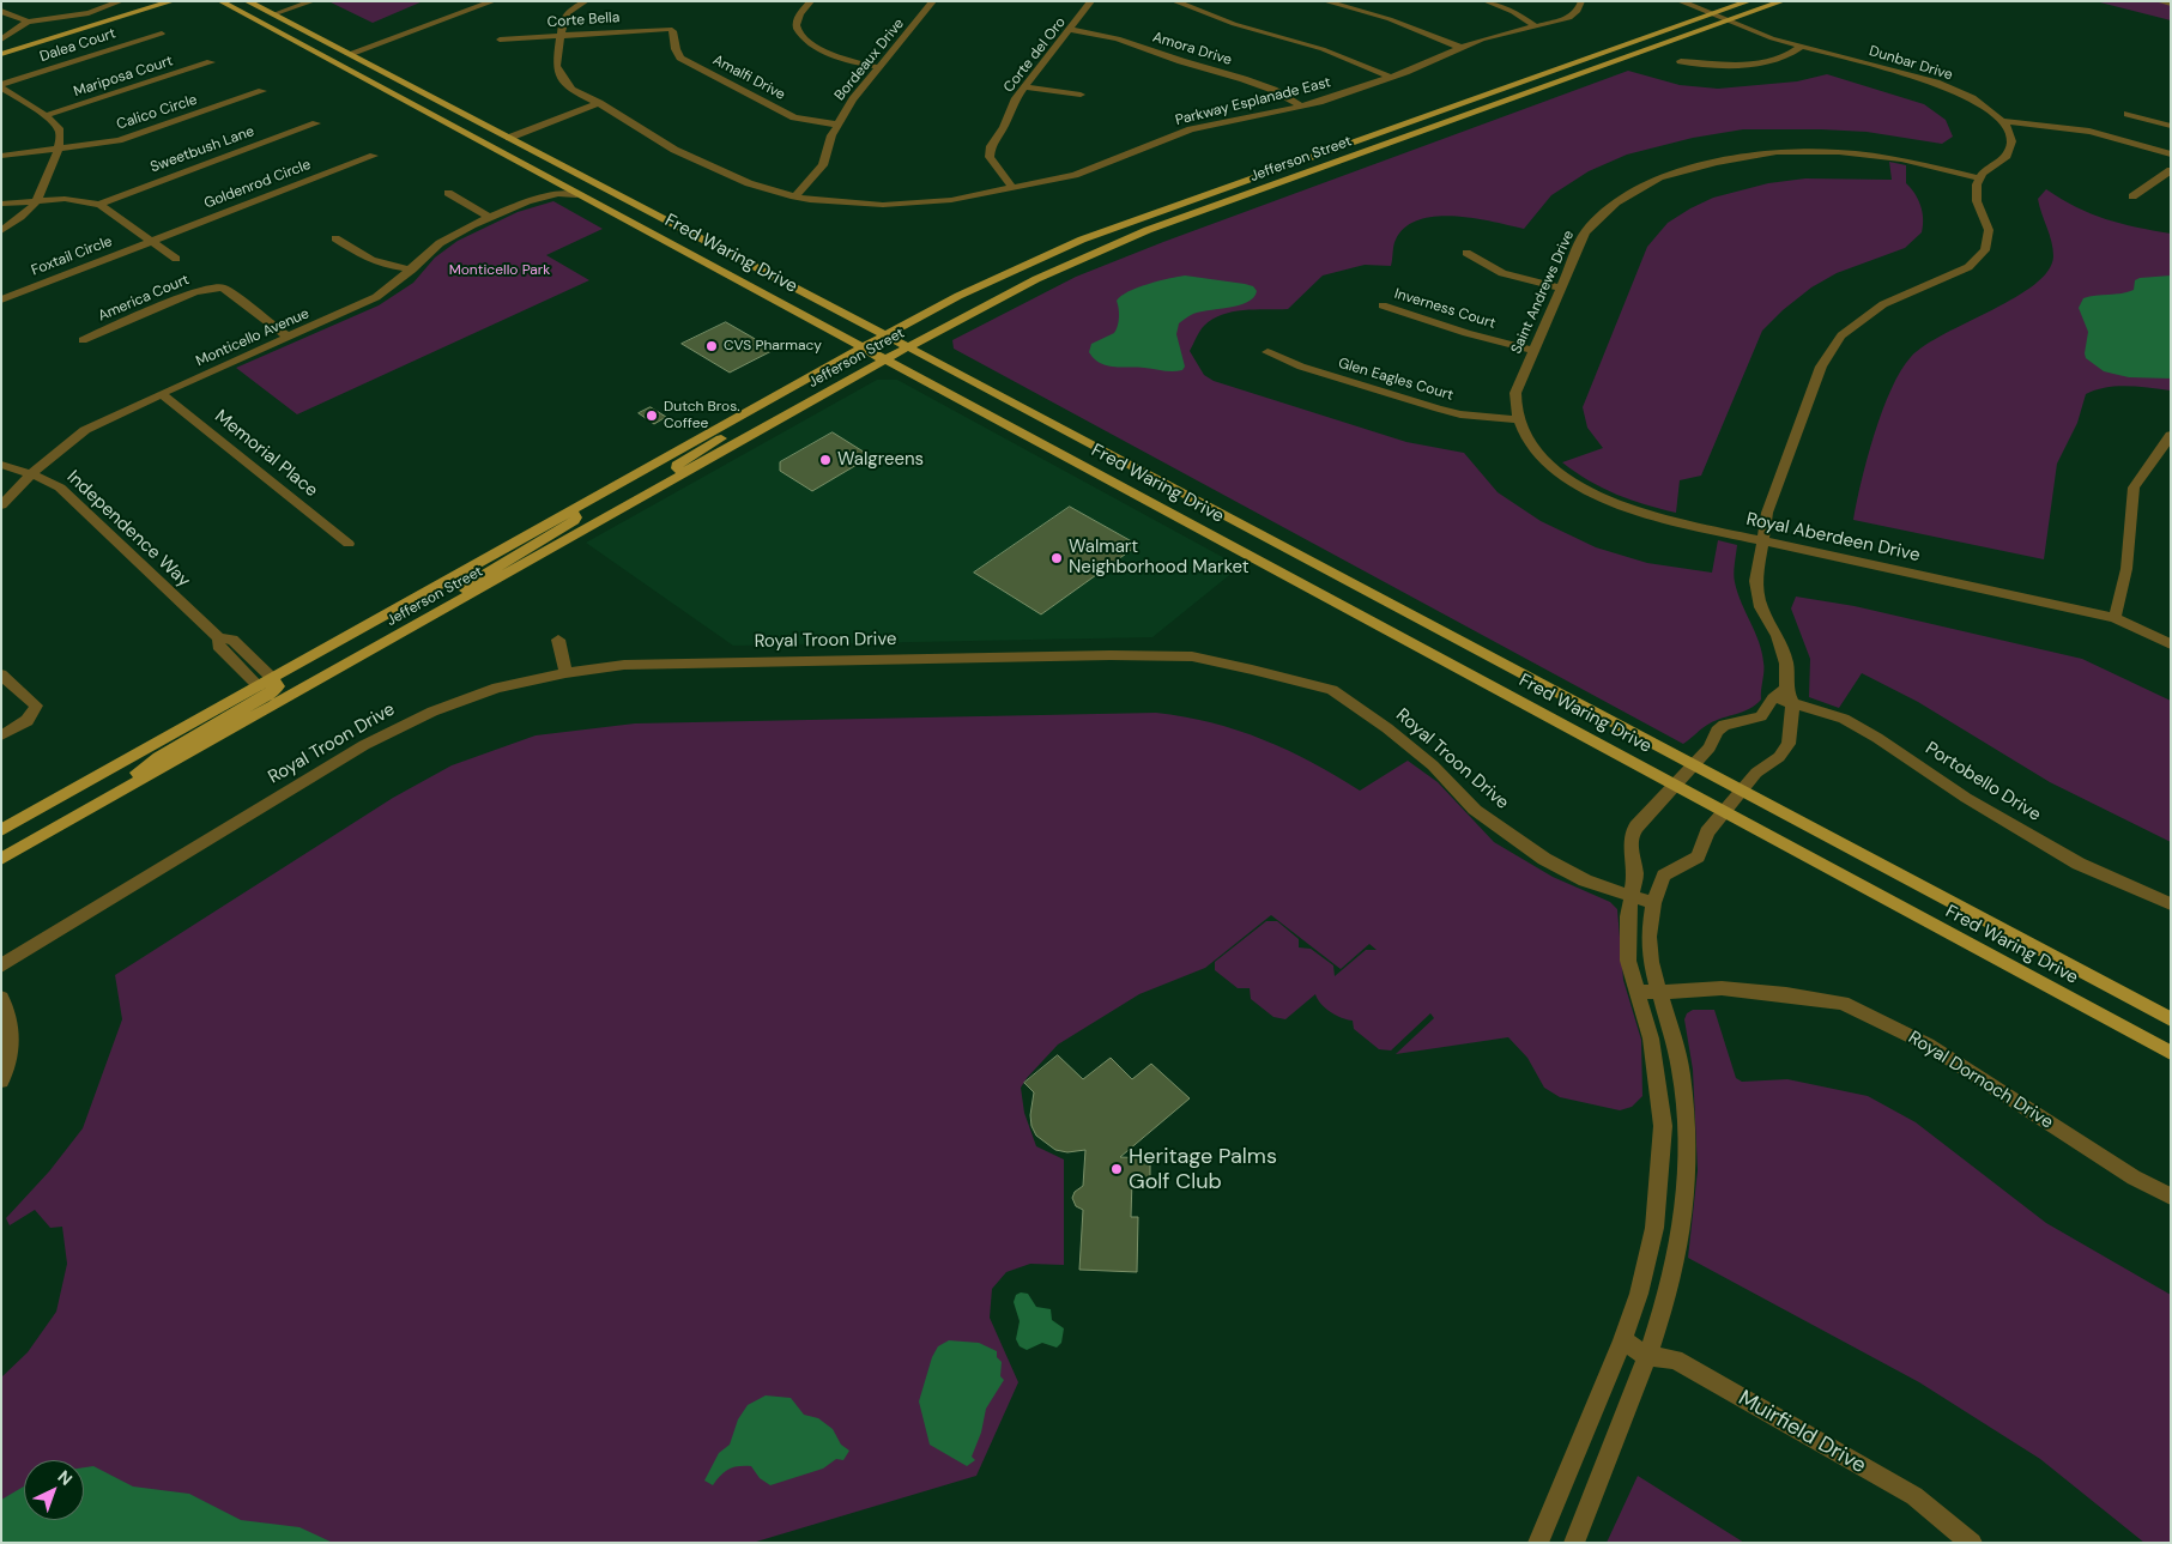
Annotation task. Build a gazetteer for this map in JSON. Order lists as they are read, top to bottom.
{
  "streets": {
    "main road": ["Jefferson Street", "Fred Waring Drive"],
    "street": [
      "Corte Bella",
      "Dalea Court",
      "Amora Drive",
      "Corte del Oro",
      "Bordeaux Drive",
      "Dunbar Drive",
      "Mariposa Court",
      "Amalfi Drive",
      "Parkway Esplanade East",
      "Calico Circle",
      "Sweetbush Lane",
      "Goldenrod Circle",
      "Foxtail Circle",
      "Saint Andrews Drive",
      "America Court",
      "Inverness Court",
      "Monticello Avenue",
      "Glen Eagles Court",
      "Memorial Place",
      "Independence Way",
      "Royal Aberdeen Drive",
      "Royal Troon Drive",
      "Portobello Drive",
      "Royal Dornoch Drive",
      "Muirfield Drive"
    ]
  },
  "crossings": [
    ["Corte Bella", "Amalfi Drive"],
    ["Corte Bella", "Parkway Esplanade East"],
    ["Amora Drive", "Corte del Oro"],
    ["Amora Drive", "Parkway Esplanade East"],
    ["Corte del Oro", "Parkway Esplanade East"],
    ["Bordeaux Drive", "Amalfi Drive"],
    ["Bordeaux Drive", "Parkway Esplanade East"],
    ["Dunbar Drive", "Jefferson Street"],
    ["Jefferson Street", "Fred Waring Drive"],
    ["Jefferson Street", "Independence Way"],
    ["Goldenrod Circle", "Foxtail Circle"],
    ["Fred Waring Drive", "Monticello Avenue"],
    ["Saint Andrews Drive", "Inverness Court"],
    ["Saint Andrews Drive", "Glen Eagles Court"],
    ["Saint Andrews Drive", "Royal Aberdeen Drive"],
    ["America Court", "Monticello Avenue"],
    ["Monticello Avenue", "Memorial Place"],
    ["Monticello Avenue", "Independence Way"],
    ["Glen Eagles Court", "Royal Aberdeen Drive"]
  ],
  "parks": ["Monticello Park"],
  "places": [
    "CVS Pharmacy",
    "Dutch Bros. Coffee",
    "Walgreens",
    "Walmart Neighborhood Market",
    "Heritage Palms Golf Club"
  ],
  "north": "top right"
}
